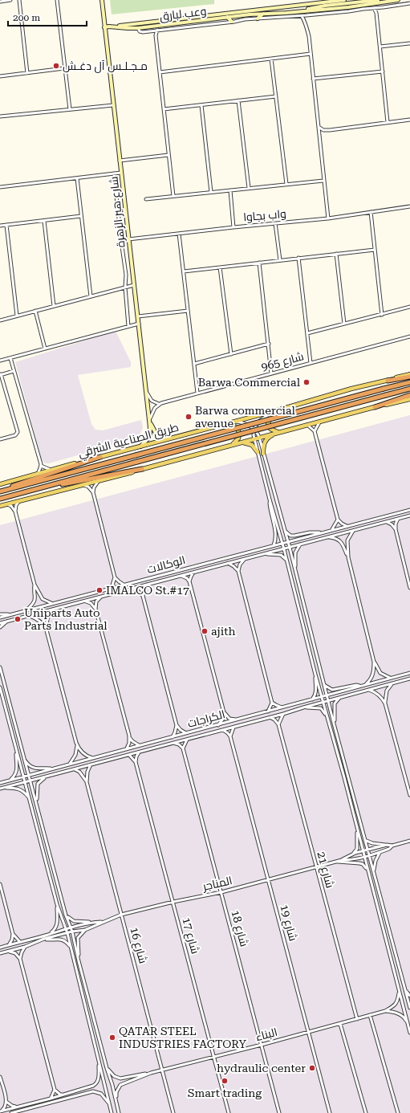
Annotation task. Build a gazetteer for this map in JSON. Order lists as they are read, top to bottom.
{
  "streets": {
    "highway": ["طريق الصناعية الشرقي"],
    "street": [
      "وعب لبارق",
      "شارع هير الزهرة",
      "واب بجاوا",
      "شارع 965",
      "الوكالات",
      "الكراجات",
      "شارع 21",
      "المناجر",
      "شارع 19",
      "شارع 18",
      "شارع 17",
      "شارع 16",
      "البناء"
    ]
  },
  "crossings": [
    ["وعب لبارق", "شارع هير الزهرة"],
    ["شارع هير الزهرة", "واب بجاوا"],
    ["شارع هير الزهرة", "طريق الصناعية الشرقي"],
    ["الكراجات", "شارع 21"],
    ["الكراجات", "شارع 17"],
    ["الكراجات", "شارع 16"],
    ["شارع 21", "المناجر"],
    ["شارع 21", "البناء"],
    ["المناجر", "شارع 19"],
    ["المناجر", "شارع 18"],
    ["المناجر", "شارع 17"],
    ["المناجر", "شارع 16"],
    ["شارع 19", "البناء"],
    ["شارع 18", "البناء"],
    ["شارع 17", "البناء"],
    ["شارع 16", "البناء"]
  ],
  "places": [
    "مـجـلـس آل دغـش",
    "Barwa Commercial",
    "Barwa commercial avenue",
    "IMALCO St.#17",
    "Uniparts Auto Parts Industrial",
    "ajith",
    "QATAR STEEL INDUSTRIES FACTORY",
    "hydraulic center",
    "Smart trading"
  ],
  "scale_bar": "200 m"
}
